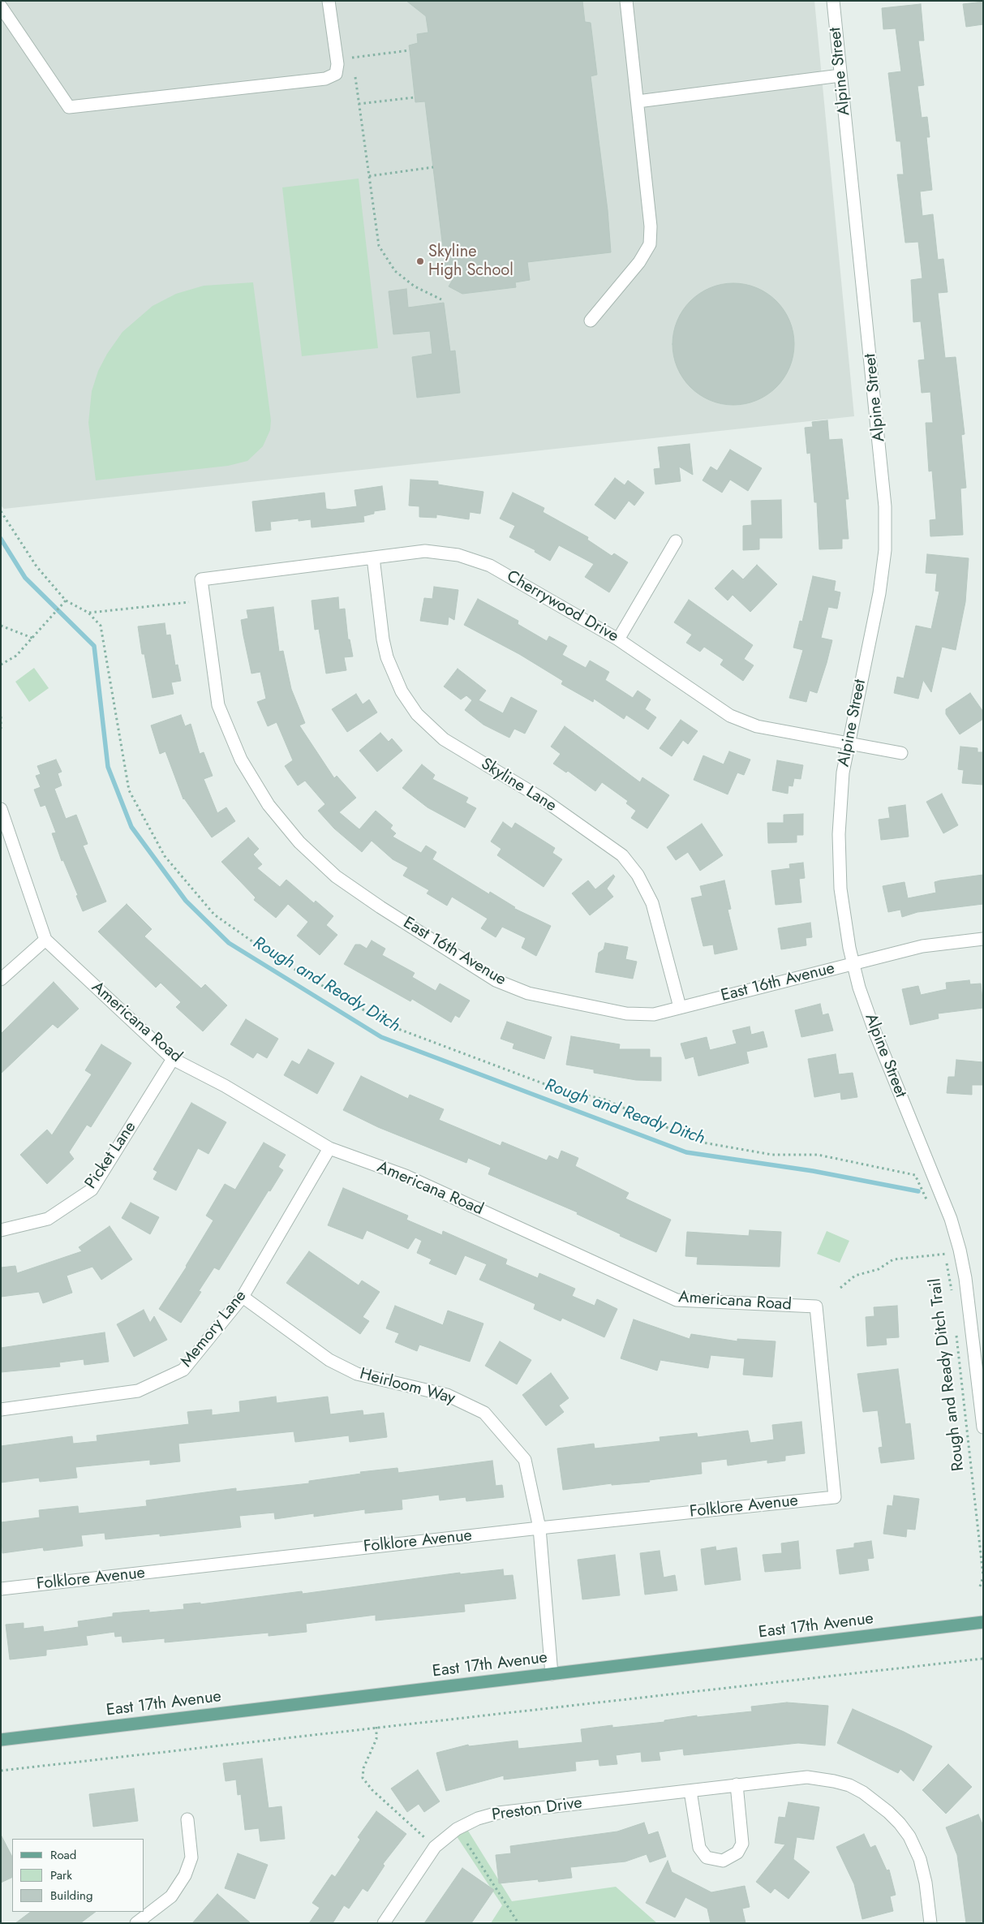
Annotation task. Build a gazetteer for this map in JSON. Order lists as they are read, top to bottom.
{
  "streets": {
    "main road": ["East 17th Avenue"],
    "street": [
      "Alpine Street",
      "Cherrywood Drive",
      "Skyline Lane",
      "East 16th Avenue",
      "Americana Road",
      "Picket Lane",
      "Memory Lane",
      "Heirloom Way",
      "Folklore Avenue",
      "Preston Drive"
    ],
    "path": ["Rough and Ready Ditch Trail"]
  },
  "crossings": [
    ["Alpine Street", "Cherrywood Drive"],
    ["Alpine Street", "East 16th Avenue"],
    ["Cherrywood Drive", "Skyline Lane"],
    ["Cherrywood Drive", "East 16th Avenue"],
    ["Skyline Lane", "East 16th Avenue"],
    ["Americana Road", "Picket Lane"],
    ["Americana Road", "Memory Lane"],
    ["Americana Road", "Folklore Avenue"],
    ["Memory Lane", "Heirloom Way"],
    ["Heirloom Way", "Folklore Avenue"],
    ["Heirloom Way", "East 17th Avenue"]
  ],
  "water": ["Rough and Ready Ditch"],
  "places": ["Skyline High School"],
  "legend": ["Road", "Park", "Building"]
}
